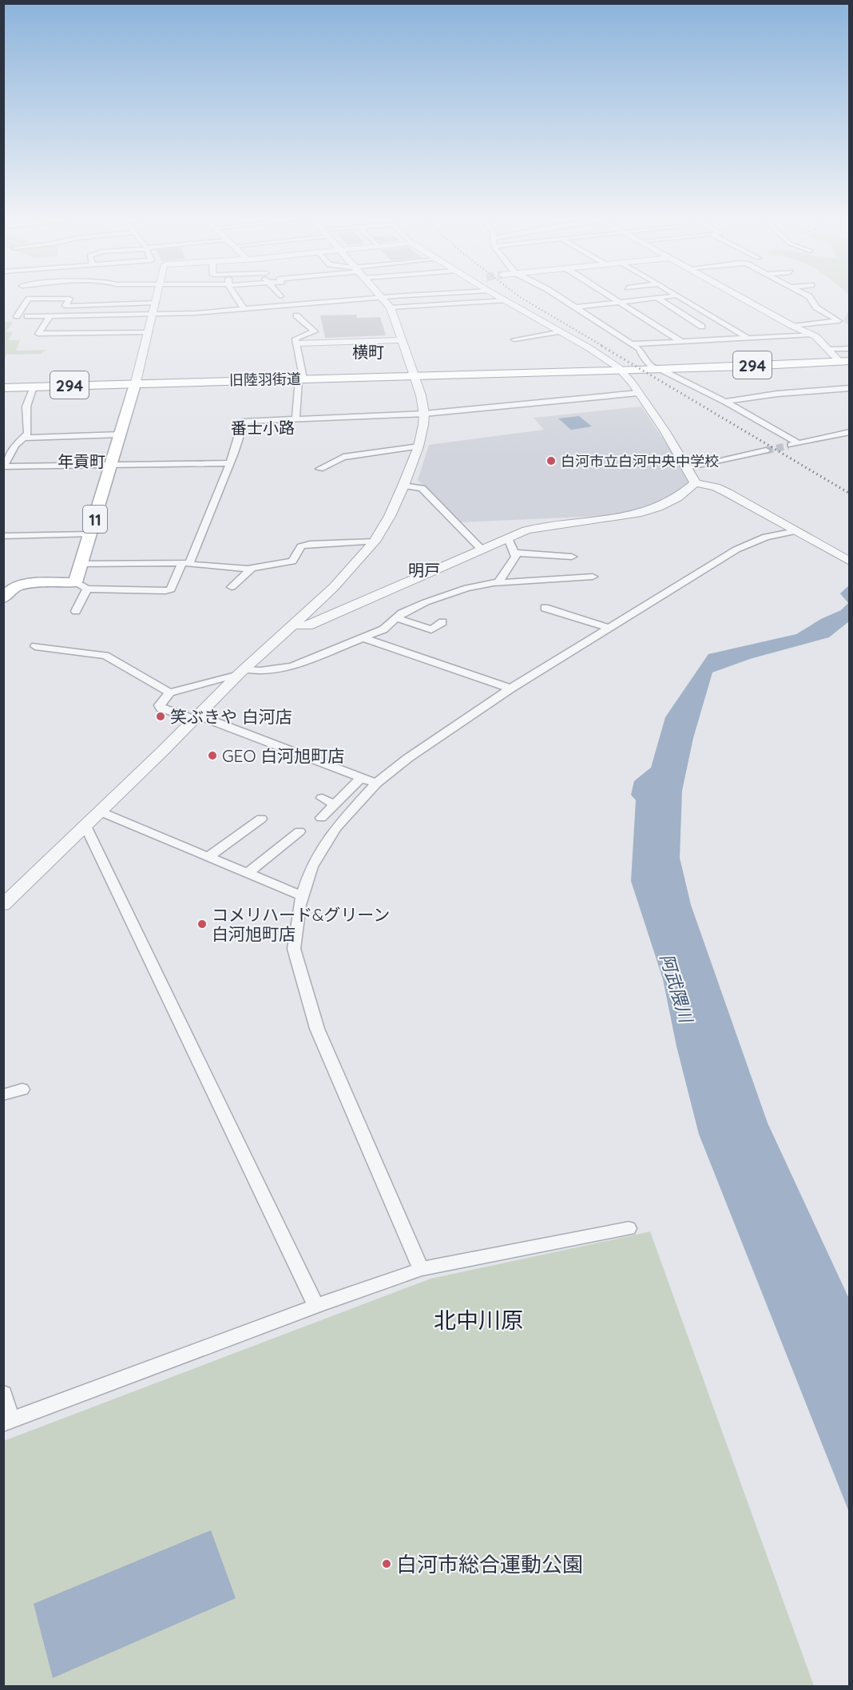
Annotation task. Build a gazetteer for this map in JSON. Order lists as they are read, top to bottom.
{
  "streets": {
    "highway": ["294", "旧陸羽街道"],
    "main road": ["11"]
  },
  "crossings": [
    ["294", "旧陸羽街道"],
    ["294", "11"],
    ["旧陸羽街道", "11"]
  ],
  "districts": [
    "横町",
    "番士小路",
    "年貢町",
    "明戸",
    "北中川原"
  ],
  "water": ["阿武隈川"],
  "places": [
    "白河市立白河中央中学校",
    "笑ぶきや 白河店",
    "GEO 白河旭町店",
    "コメリハード&グリーン 白河旭町店",
    "白河市総合運動公園"
  ]
}
